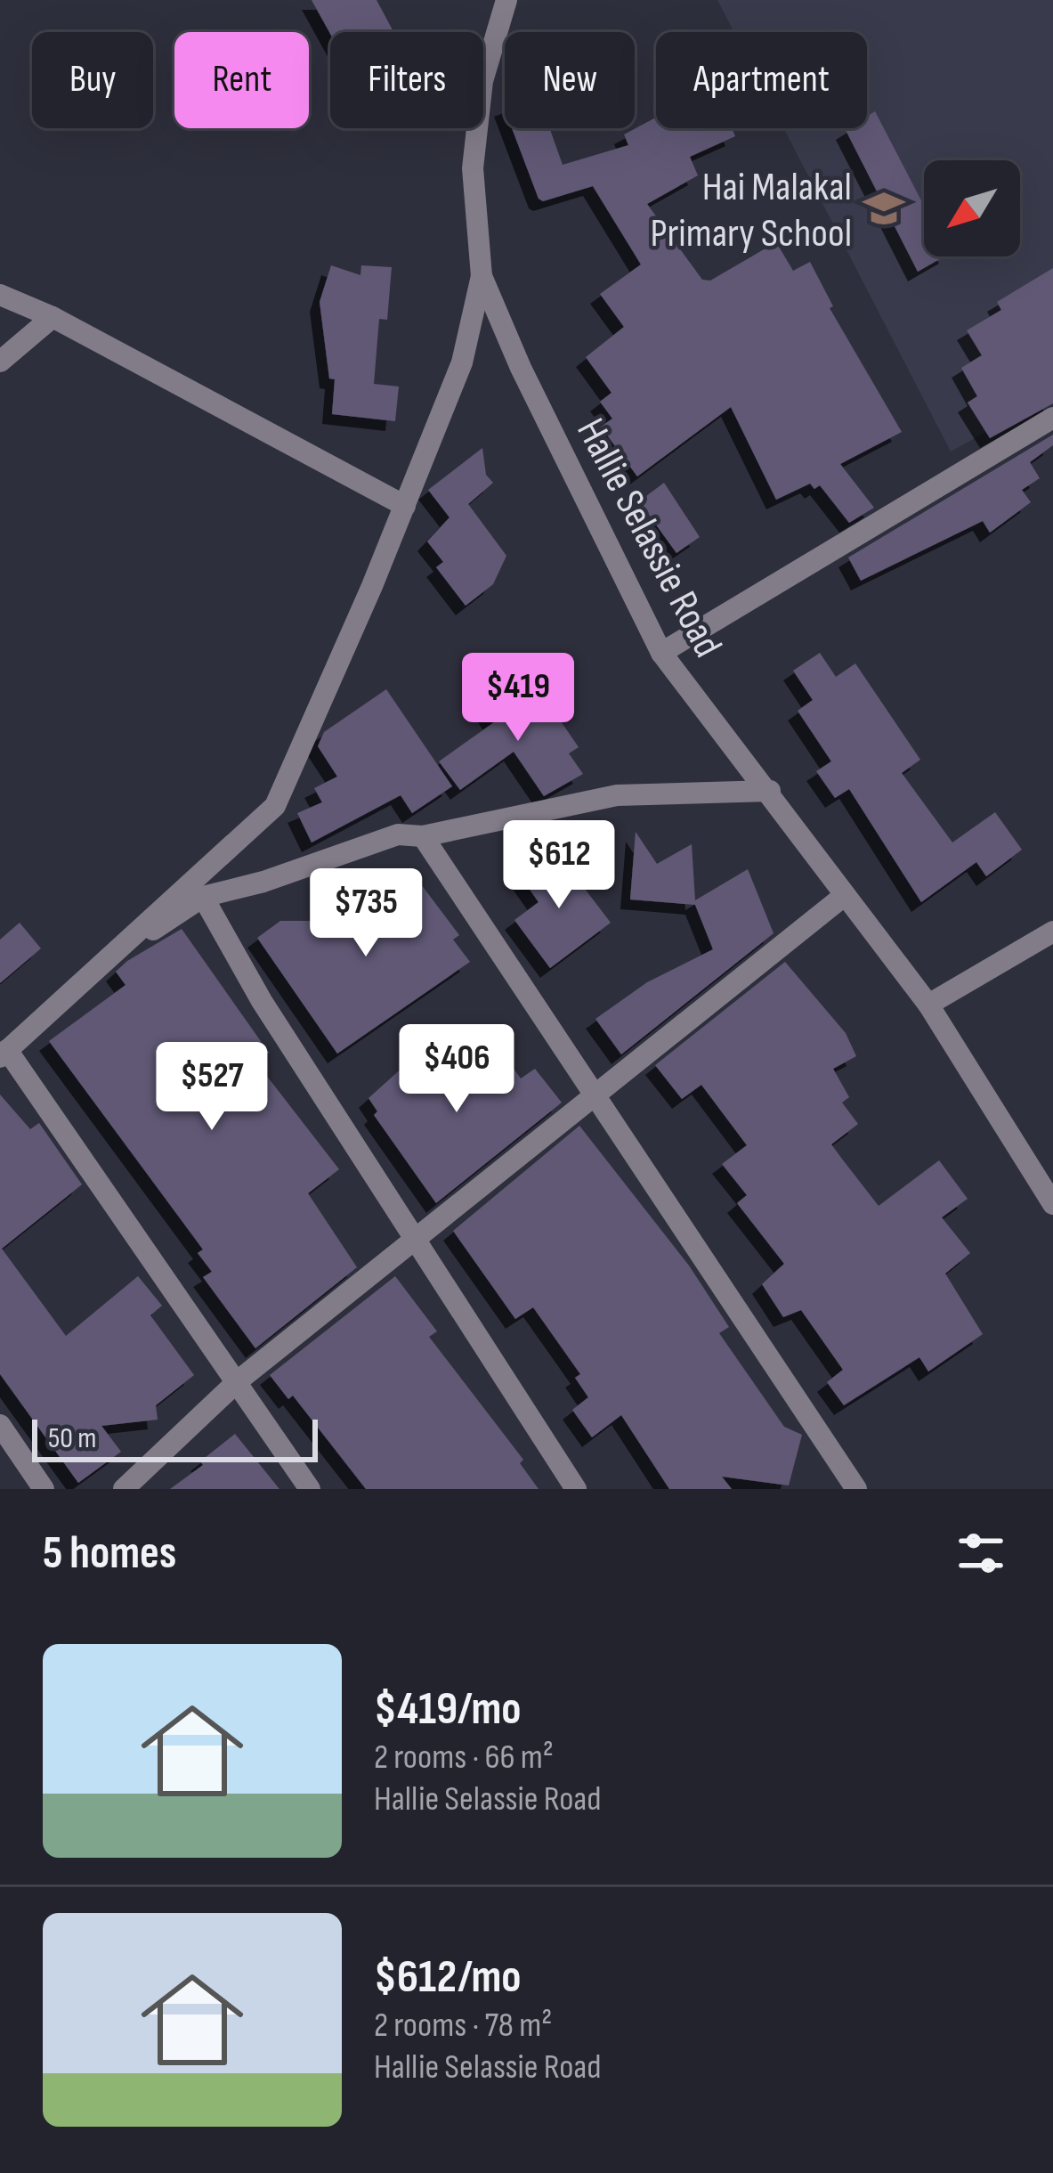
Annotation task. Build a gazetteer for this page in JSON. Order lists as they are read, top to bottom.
{
  "streets": {
    "street": ["Hallie Selassie Road"]
  },
  "places": {
    "school or university": ["Hai Malakal Primary School"]
  },
  "scale_bar": "50 m",
  "north": "bottom left",
  "page": {
    "chip": [
      "Buy",
      "Rent",
      "Filters",
      "New",
      "Apartment"
    ],
    "price": [
      "$419",
      "$612",
      "$735",
      "$406",
      "$527"
    ],
    "scale": "50 m",
    "heading": "5 homes",
    "list": [
      {
        "name": "$419/mo",
        "note": "2 rooms · 66 m² · Hallie Selassie Road"
      },
      {
        "name": "$612/mo",
        "note": "2 rooms · 78 m² · Hallie Selassie Road"
      }
    ]
  }
}
